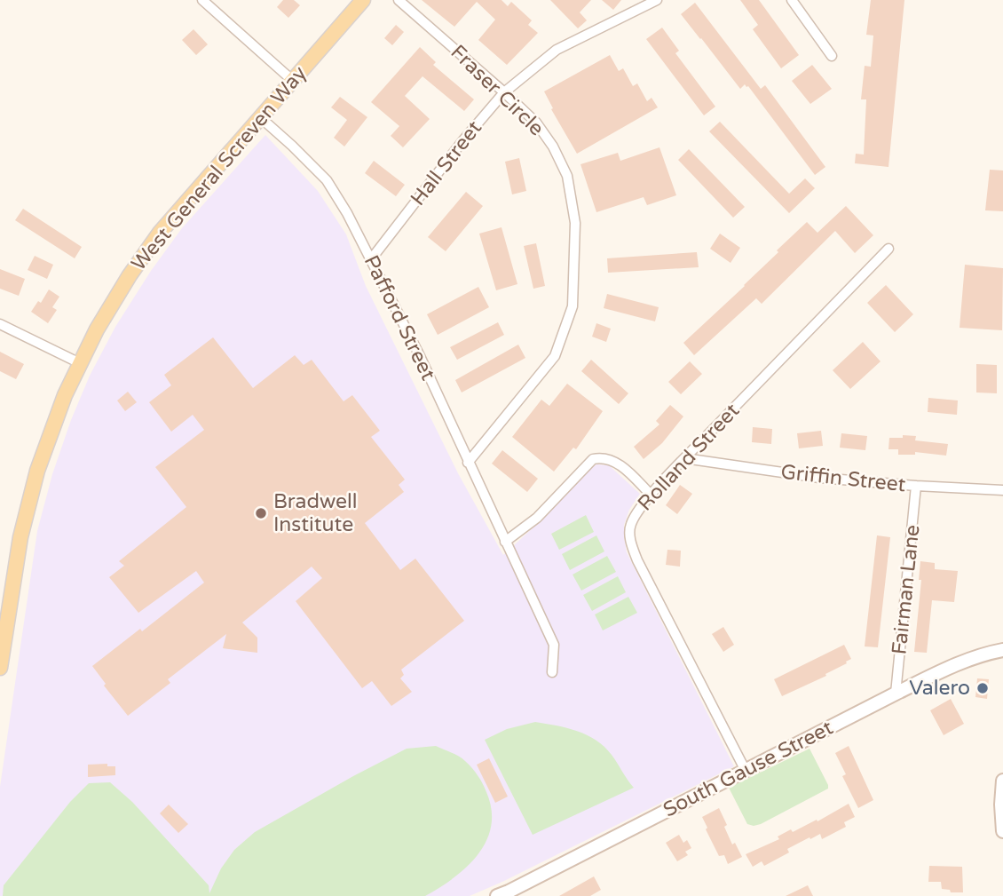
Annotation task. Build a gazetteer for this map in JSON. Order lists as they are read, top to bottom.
{
  "streets": {
    "main road": ["West General Screven Way"],
    "street": [
      "Fraser Circle",
      "Hall Street",
      "Pafford Street",
      "Rolland Street",
      "Griffin Street",
      "Fairman Lane",
      "South Gause Street"
    ]
  },
  "crossings": [
    ["Fraser Circle", "Hall Street"],
    ["Fraser Circle", "Pafford Street"],
    ["Hall Street", "Pafford Street"],
    ["West General Screven Way", "Pafford Street"],
    ["Rolland Street", "Griffin Street"],
    ["Rolland Street", "South Gause Street"],
    ["Griffin Street", "Fairman Lane"],
    ["Fairman Lane", "South Gause Street"]
  ],
  "places": ["Bradwell Institute", "Valero"]
}
